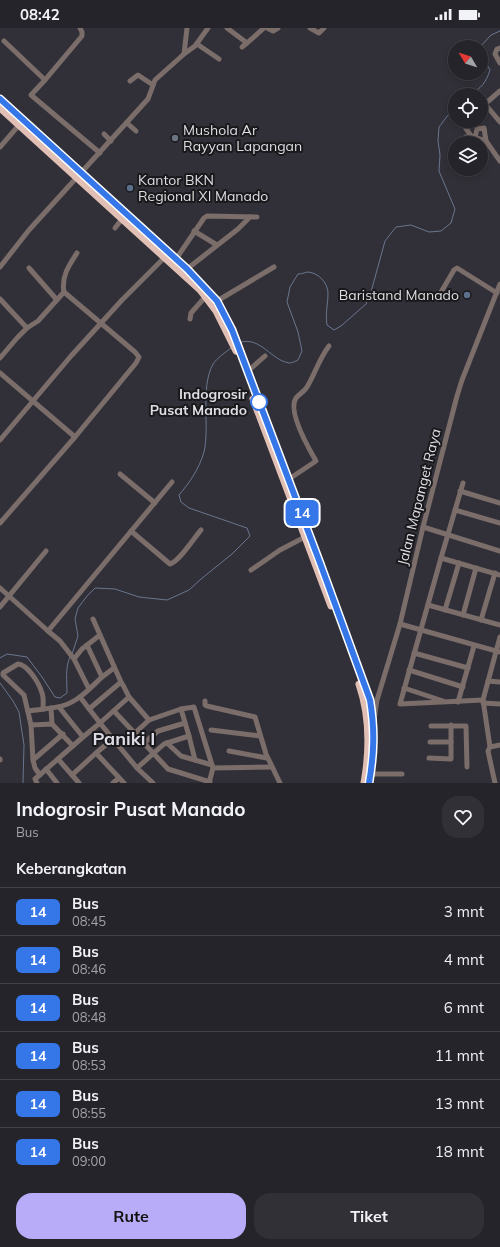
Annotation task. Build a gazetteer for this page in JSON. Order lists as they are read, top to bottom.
{
  "streets": {
    "street": ["Jalan Mapanget Raya"]
  },
  "districts": ["Paniki I"],
  "places": [
    "Mushola Ar Rayyan Lapangan",
    "Kantor BKN Regional XI Manado",
    "Baristand Manado",
    "Indogrosir Pusat Manado"
  ],
  "lines": ["bus line 14"],
  "north": "top left",
  "page": {
    "status": "08:42",
    "on_map": "14",
    "heading": [
      ["Indogrosir Pusat Manado", "Bus"],
      "Keberangkatan"
    ],
    "list": [
      {
        "mark": "14",
        "name": "Bus",
        "note": "08:45",
        "value": "3 mnt"
      },
      {
        "mark": "14",
        "name": "Bus",
        "note": "08:46",
        "value": "4 mnt"
      },
      {
        "mark": "14",
        "name": "Bus",
        "note": "08:48",
        "value": "6 mnt"
      },
      {
        "mark": "14",
        "name": "Bus",
        "note": "08:53",
        "value": "11 mnt"
      },
      {
        "mark": "14",
        "name": "Bus",
        "note": "08:55",
        "value": "13 mnt"
      },
      {
        "mark": "14",
        "name": "Bus",
        "note": "09:00",
        "value": "18 mnt"
      }
    ],
    "buttons": ["Rute", "Tiket"]
  }
}
